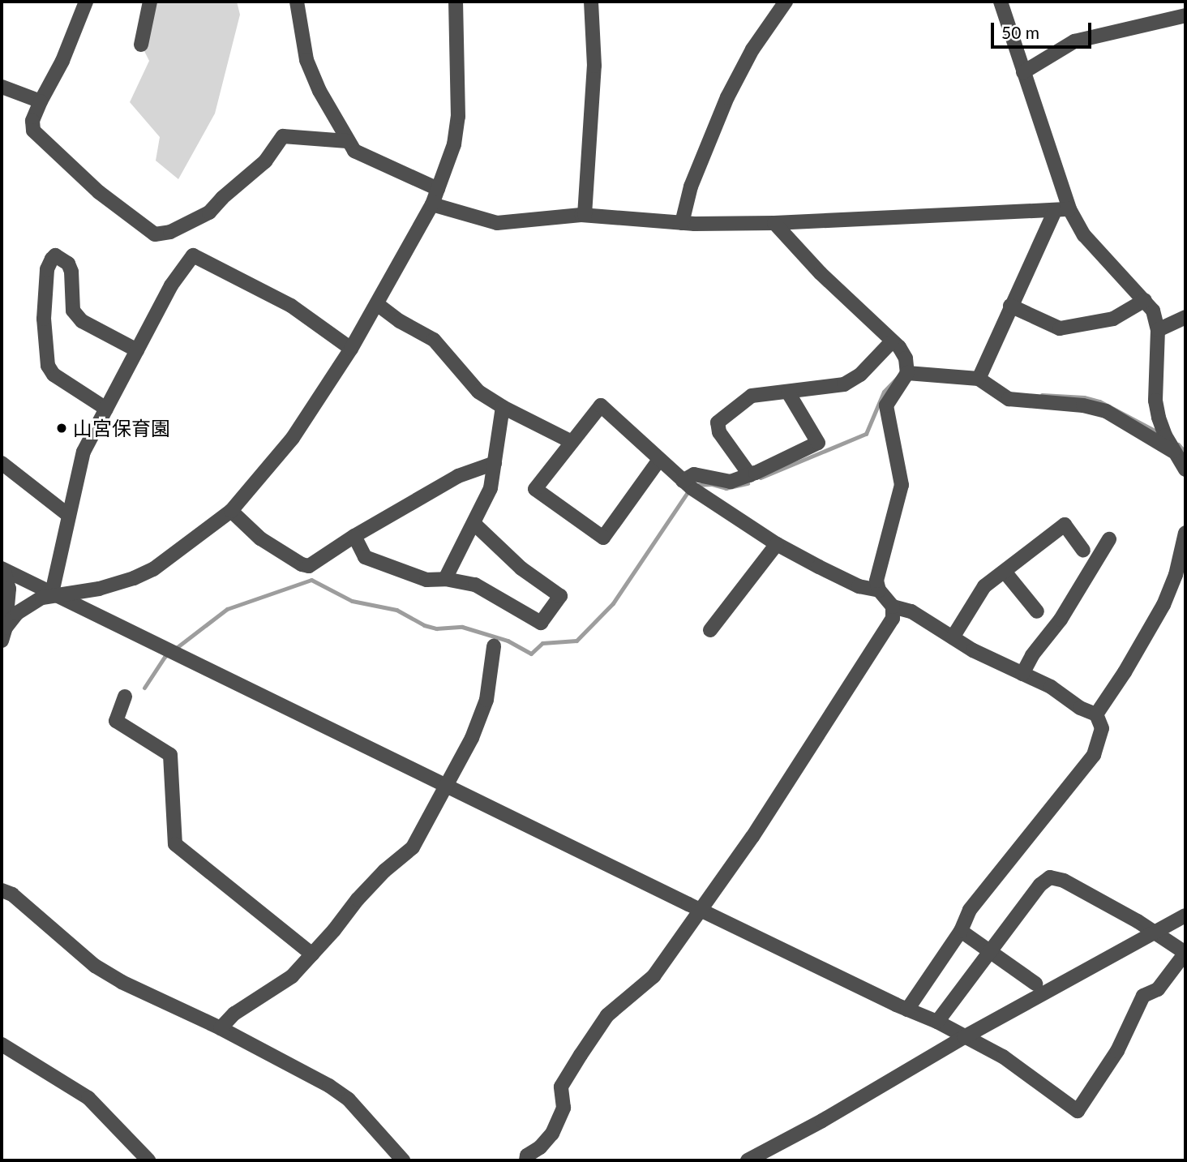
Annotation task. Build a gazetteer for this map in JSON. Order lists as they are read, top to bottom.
{
  "places": ["山宮保育園"],
  "scale_bar": "50 m"
}
